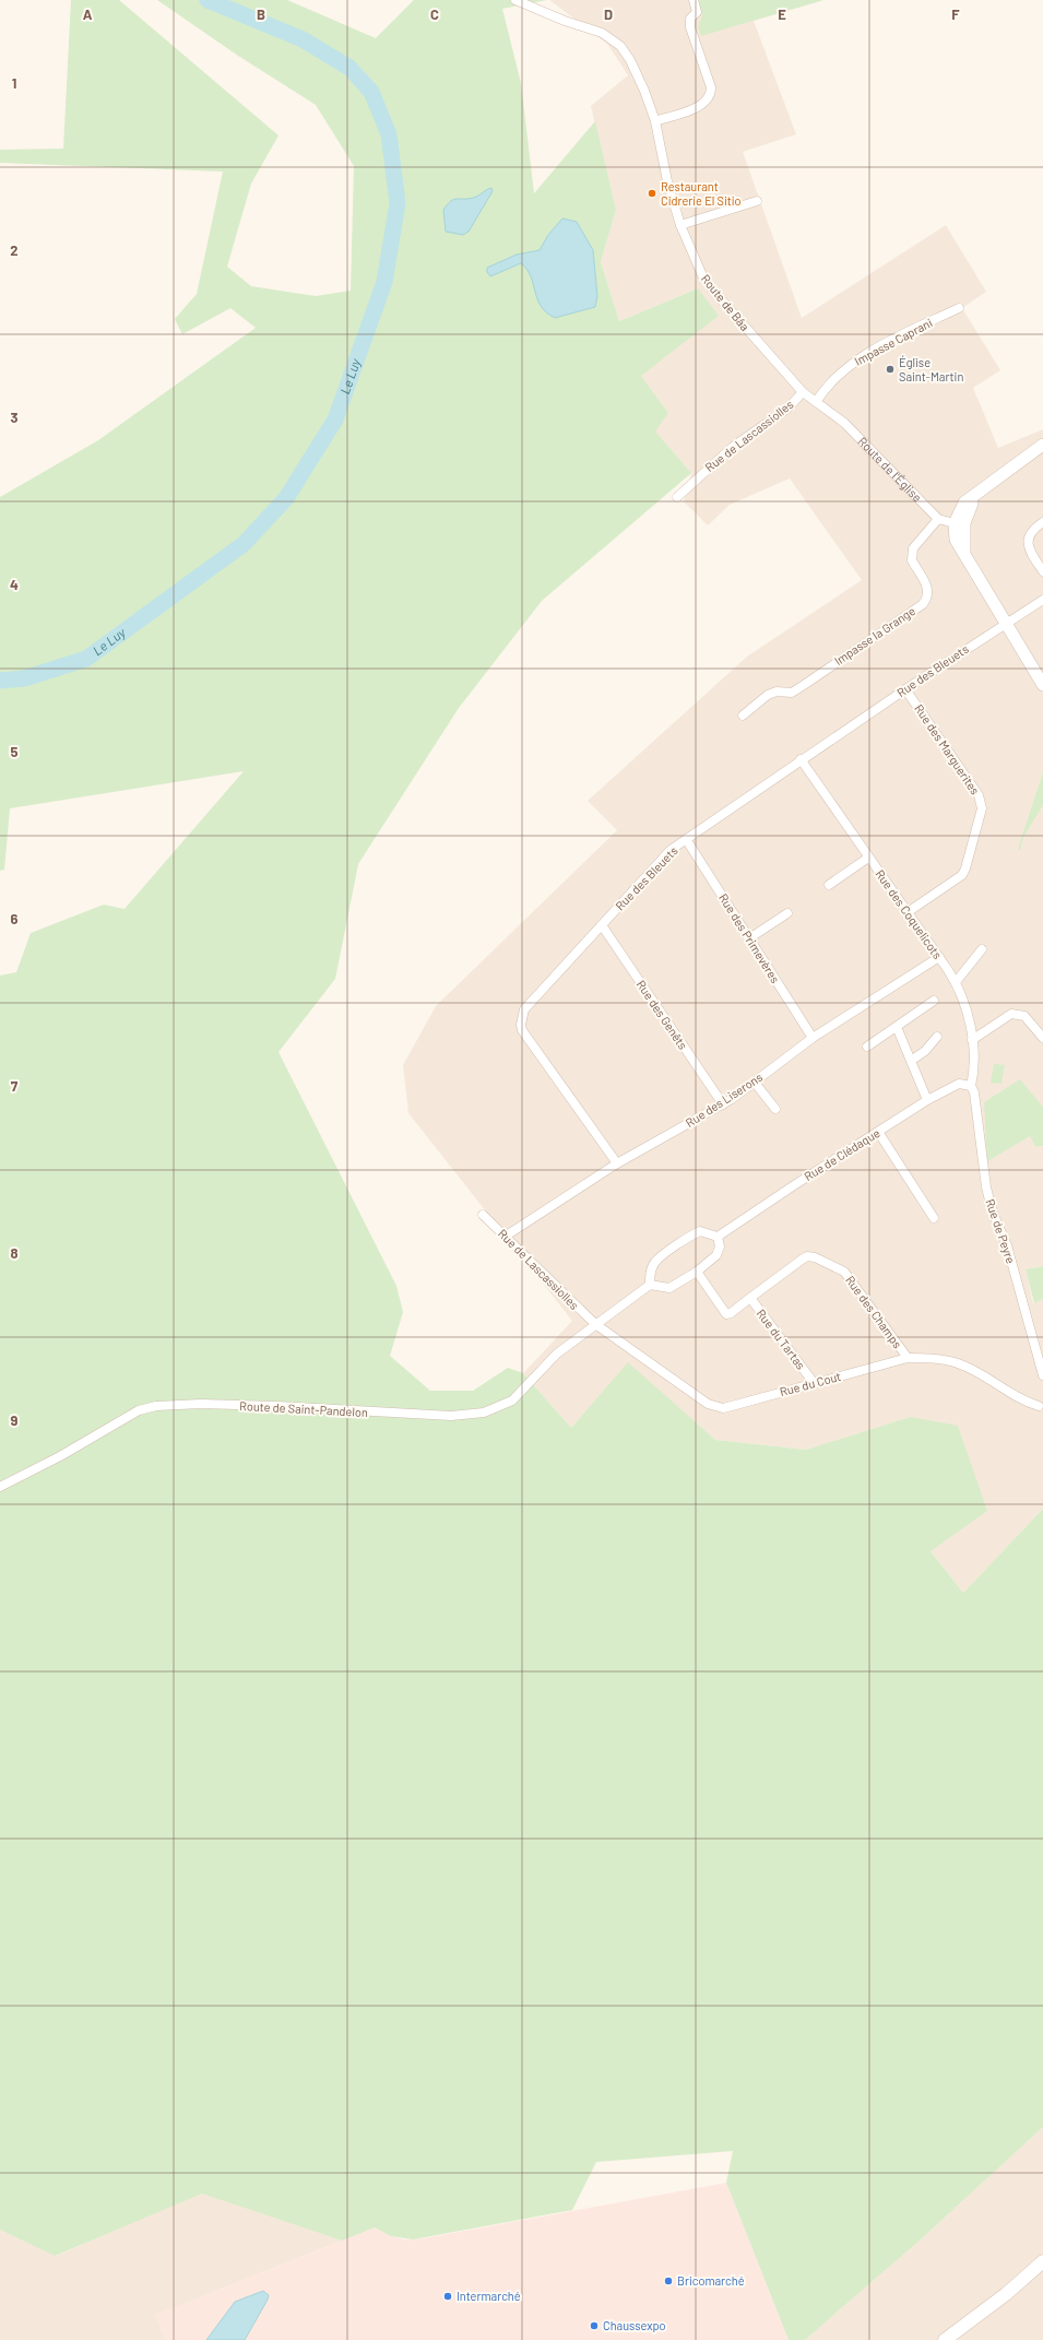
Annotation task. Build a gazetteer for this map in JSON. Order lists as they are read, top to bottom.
{
  "streets": {
    "street": [
      "Route de Bâa",
      "Impasse Caprani",
      "Rue de Lascassiolles",
      "Route de l'Église",
      "Impasse la Grange",
      "Rue des Bleuets",
      "Rue des Marguerites",
      "Rue des Coquelicots",
      "Rue des Primevères",
      "Rue des Genêts",
      "Rue des Liserons",
      "Rue de Clédaque",
      "Rue de Peyre",
      "Rue des Champs",
      "Rue du Tartas",
      "Rue du Cout",
      "Route de Saint-Pandelon"
    ]
  },
  "crossings": [
    ["Route de Bâa", "Rue de Lascassiolles"],
    ["Route de Bâa", "Route de l'Église"],
    ["Impasse Caprani", "Route de l'Église"],
    ["Rue de Lascassiolles", "Route de l'Église"],
    ["Rue de Lascassiolles", "Rue des Liserons"],
    ["Rue de Lascassiolles", "Rue du Cout"],
    ["Rue de Lascassiolles", "Route de Saint-Pandelon"],
    ["Route de l'Église", "Impasse la Grange"],
    ["Rue des Bleuets", "Rue des Marguerites"],
    ["Rue des Bleuets", "Rue des Coquelicots"],
    ["Rue des Bleuets", "Rue des Primevères"],
    ["Rue des Bleuets", "Rue des Genêts"],
    ["Rue des Bleuets", "Rue des Liserons"],
    ["Rue des Marguerites", "Rue des Coquelicots"],
    ["Rue des Coquelicots", "Rue des Liserons"],
    ["Rue des Coquelicots", "Rue de Clédaque"],
    ["Rue des Coquelicots", "Rue de Peyre"],
    ["Rue des Primevères", "Rue des Liserons"],
    ["Rue des Genêts", "Rue des Liserons"],
    ["Rue de Clédaque", "Rue de Peyre"],
    ["Rue des Champs", "Rue du Tartas"],
    ["Rue des Champs", "Rue du Cout"],
    ["Rue du Tartas", "Rue du Cout"],
    ["Rue du Cout", "Route de Saint-Pandelon"]
  ],
  "water": ["Le Luy"],
  "places": [
    "Restaurant Cidrerie El Sitio",
    "Église Saint-Martin",
    "Bricomarché",
    "Intermarché",
    "Chaussexpo"
  ],
  "grid": {
    "columns": [
      "A",
      "B",
      "C",
      "D",
      "E",
      "F"
    ],
    "rows": [
      "1",
      "2",
      "3",
      "4",
      "5",
      "6",
      "7",
      "8",
      "9"
    ]
  }
}
